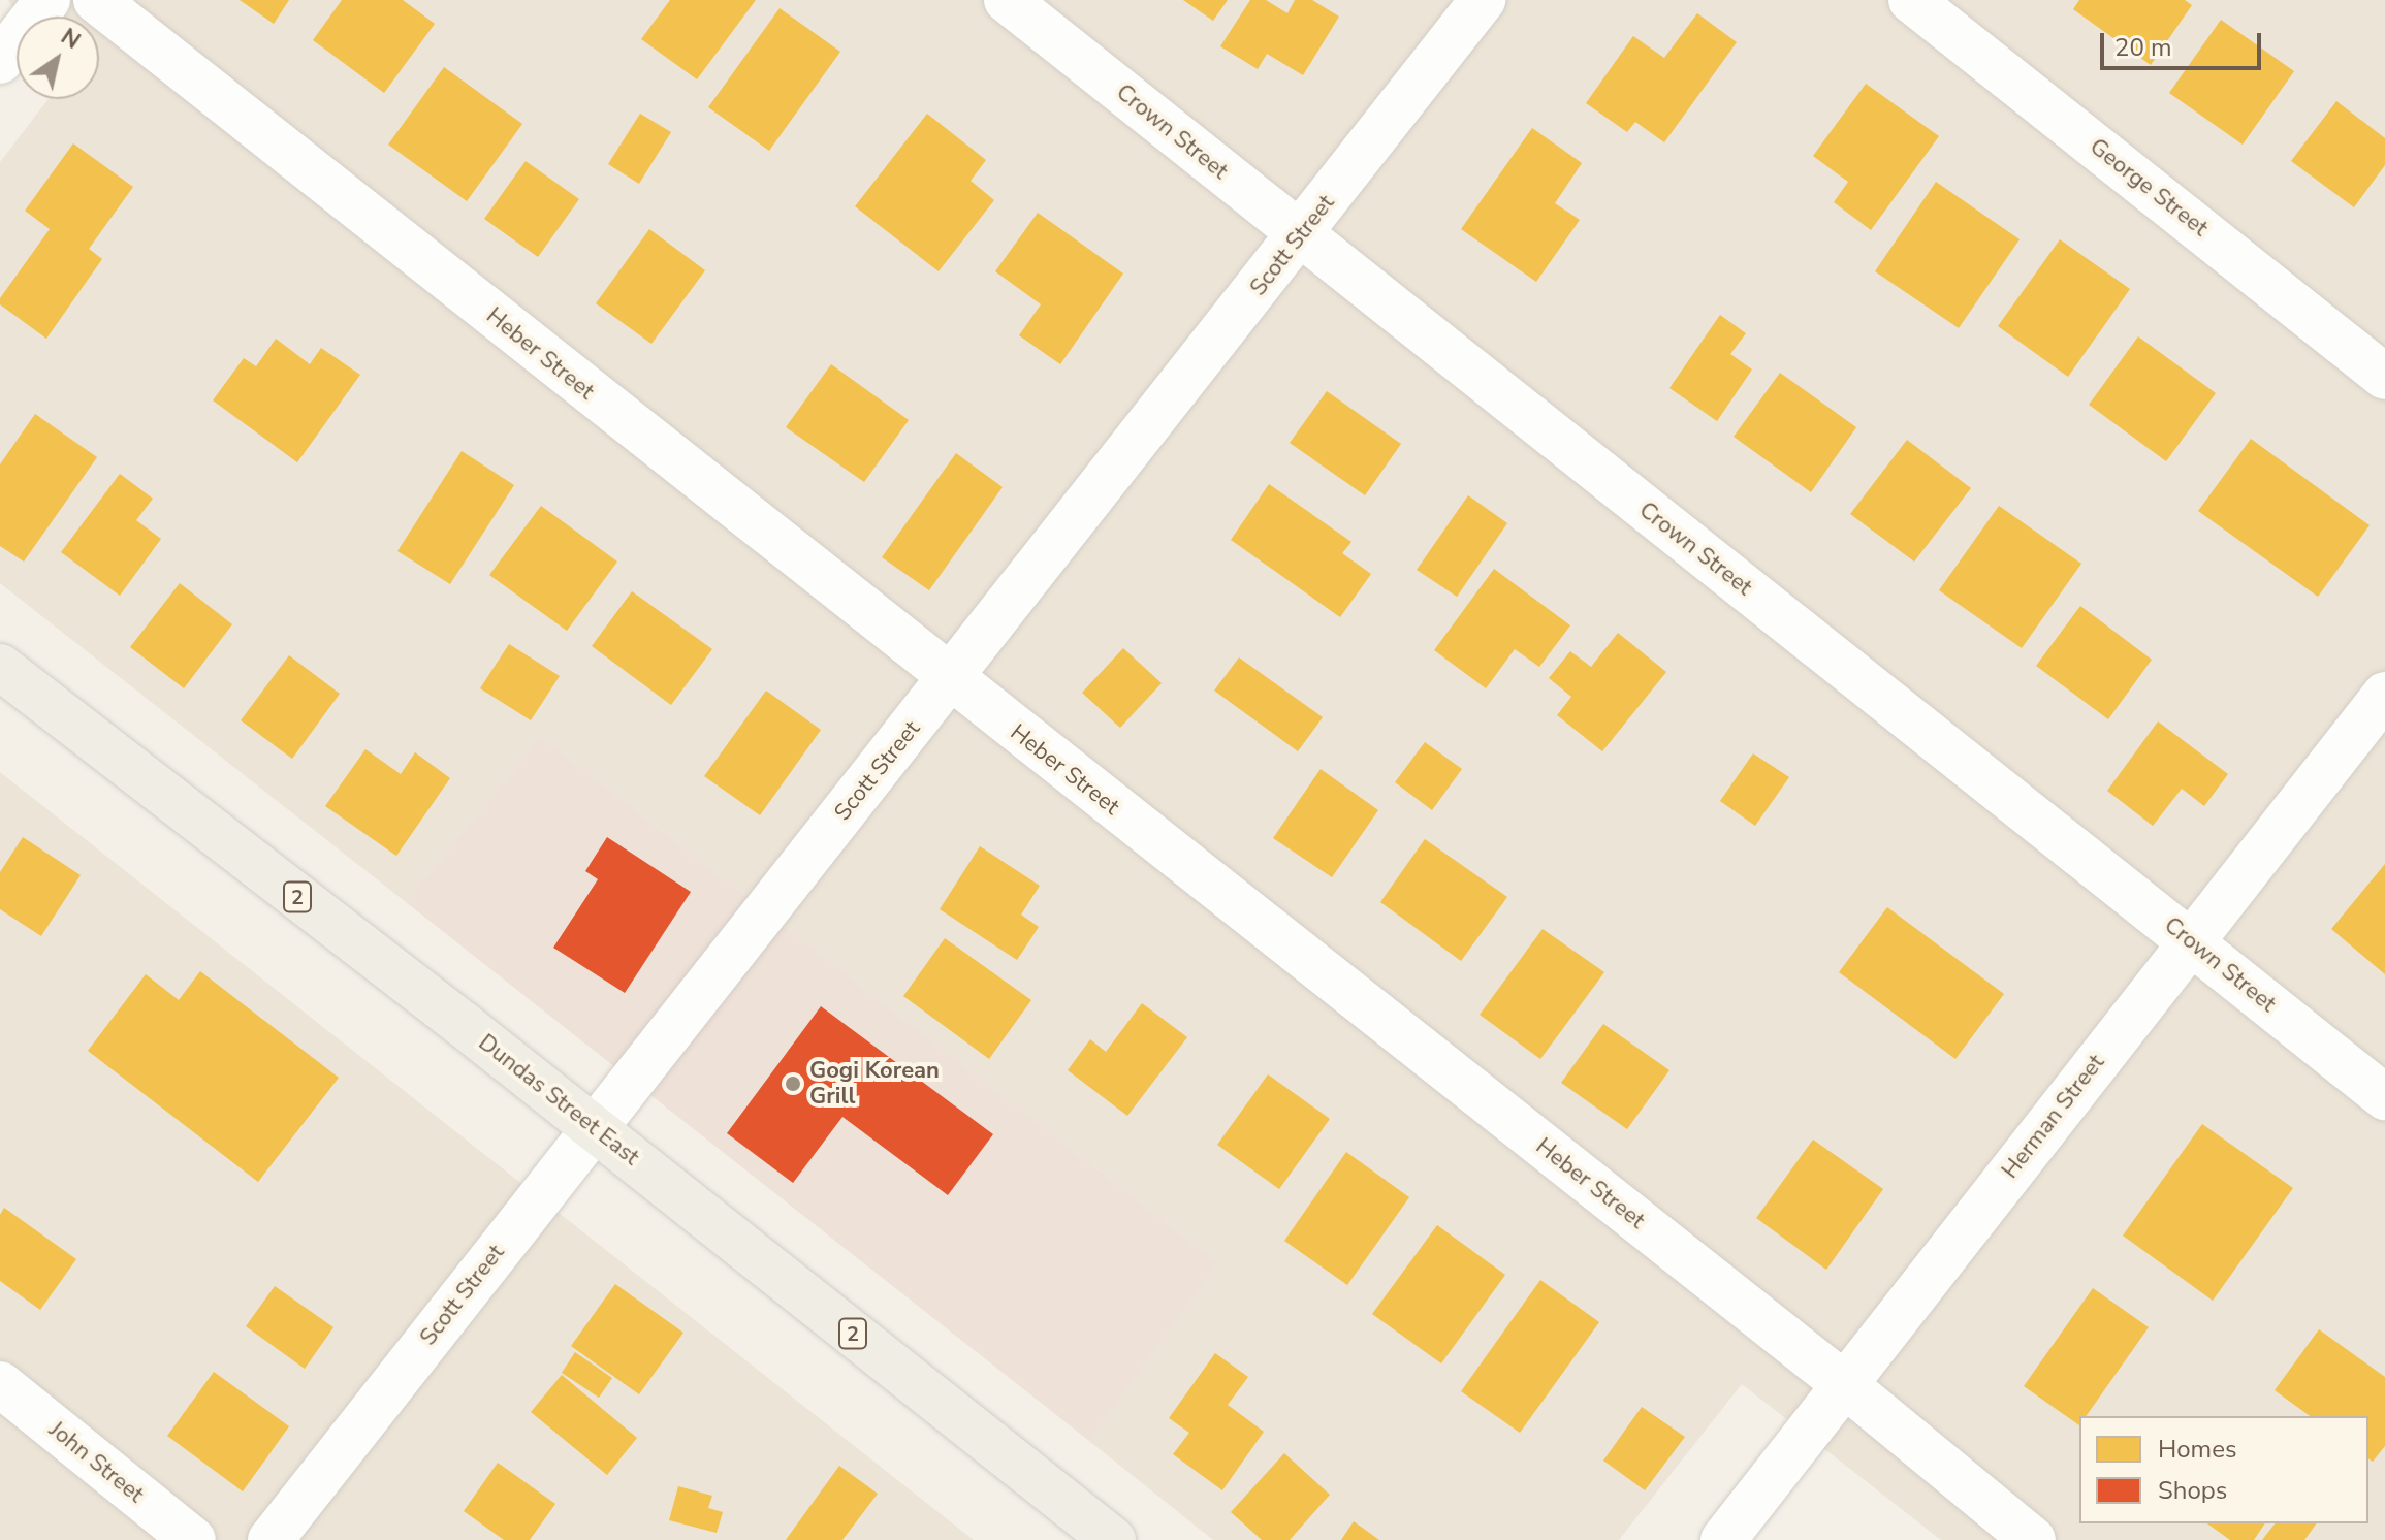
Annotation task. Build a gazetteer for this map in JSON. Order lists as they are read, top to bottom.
{
  "streets": {
    "main road": ["2", "Dundas Street East"],
    "street": [
      "Crown Street",
      "George Street",
      "Scott Street",
      "Heber Street",
      "Herman Street",
      "John Street"
    ]
  },
  "crossings": [
    ["Crown Street", "Scott Street"],
    ["Crown Street", "Herman Street"],
    ["Scott Street", "Heber Street"],
    ["Scott Street", "Dundas Street East"],
    ["Heber Street", "Herman Street"]
  ],
  "places": ["Gogi Korean Grill"],
  "legend": ["Homes", "Shops"],
  "scale_bar": "20 m",
  "north": "top right"
}
